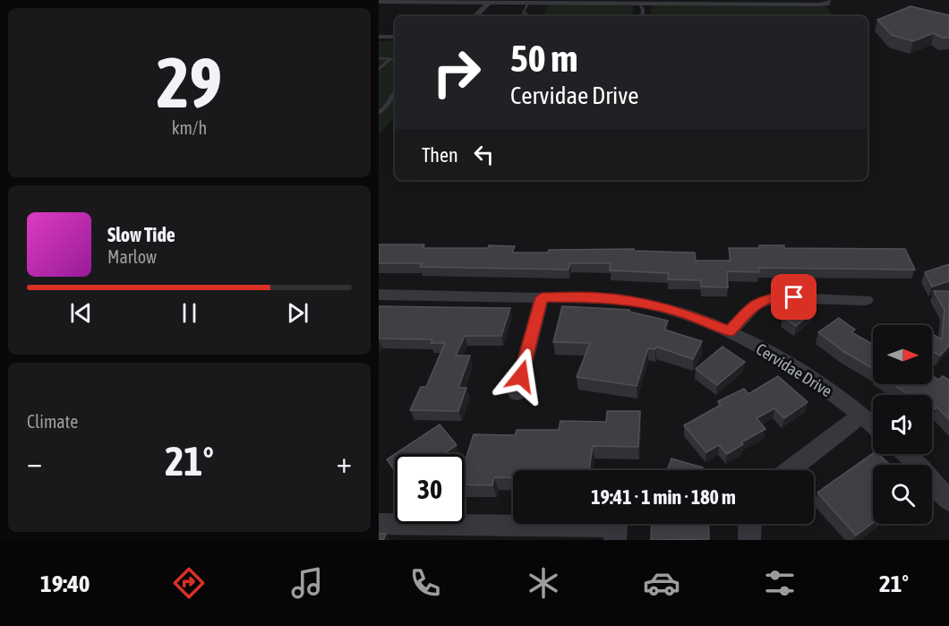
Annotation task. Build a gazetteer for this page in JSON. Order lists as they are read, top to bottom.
{
  "streets": {
    "street": ["Cervidae Drive"]
  },
  "north": "right",
  "page": {
    "tile": [
      ["29", "km/h"],
      "Climate"
    ],
    "turn": ["50 m", "Cervidae Drive"],
    "then": "Then",
    "song": ["Slow Tide", "Marlow"],
    "heat": ["−", "21°", "+"],
    "limit": "30",
    "trip": "19:41 · 1 min · 180 m",
    "tabs": ["19:40", "21°"]
  }
}
